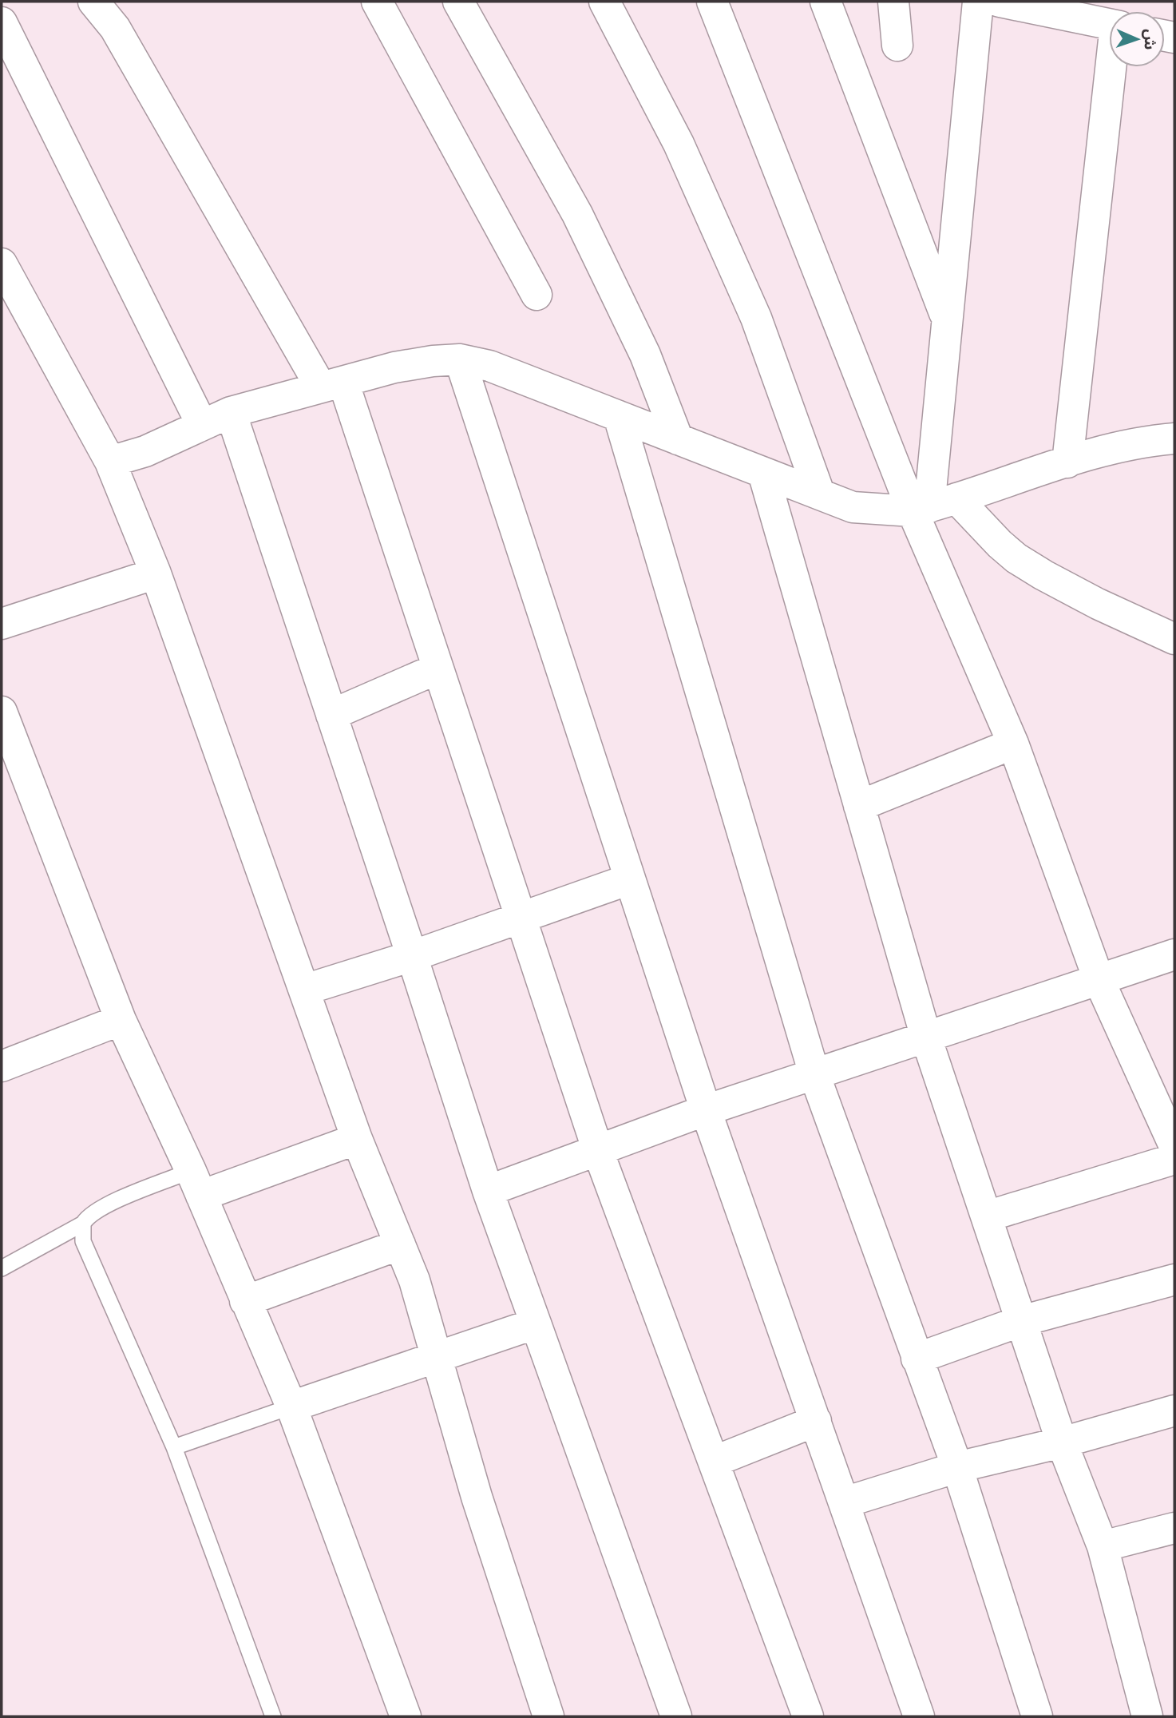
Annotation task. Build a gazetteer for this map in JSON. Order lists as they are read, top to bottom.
{
  "north": "right"
}
